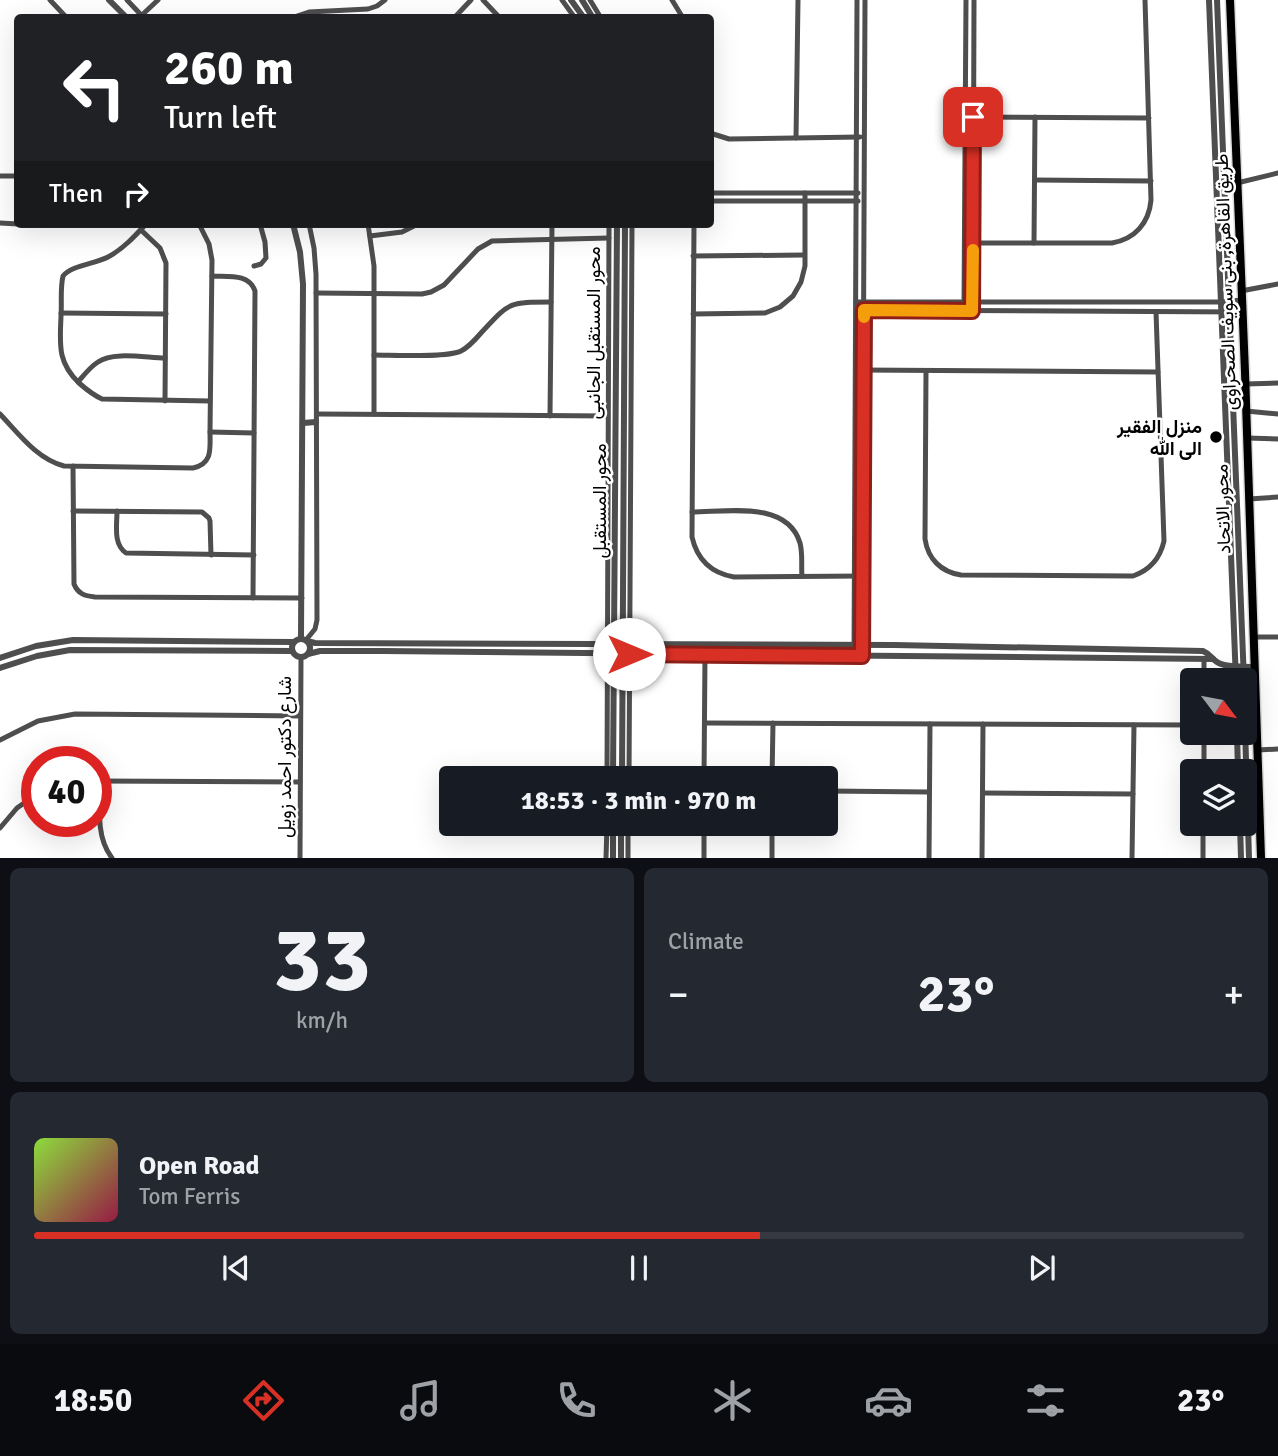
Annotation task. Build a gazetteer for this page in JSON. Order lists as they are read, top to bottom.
{
  "streets": {
    "main road": ["طريق القاهرة, بنى سويف الصحراوى"],
    "street": [
      "محور المستقبل الجانبى",
      "محور المستقبل",
      "محور الاتحاد",
      "شارع دكتور احمد زويل"
    ]
  },
  "crossings": [
    ["محور المستقبل الجانبى", "محور المستقبل"]
  ],
  "places": ["منزل الفقير الى الله"],
  "north": "bottom right",
  "page": {
    "turn": ["260 m", "Turn left"],
    "then": "Then",
    "limit": "40",
    "trip": "18:53 · 3 min · 970 m",
    "tile": [
      ["33", "km/h"],
      "Climate"
    ],
    "heat": ["−", "23°", "+"],
    "song": ["Open Road", "Tom Ferris"],
    "tabs": ["18:50", "23°"]
  }
}
